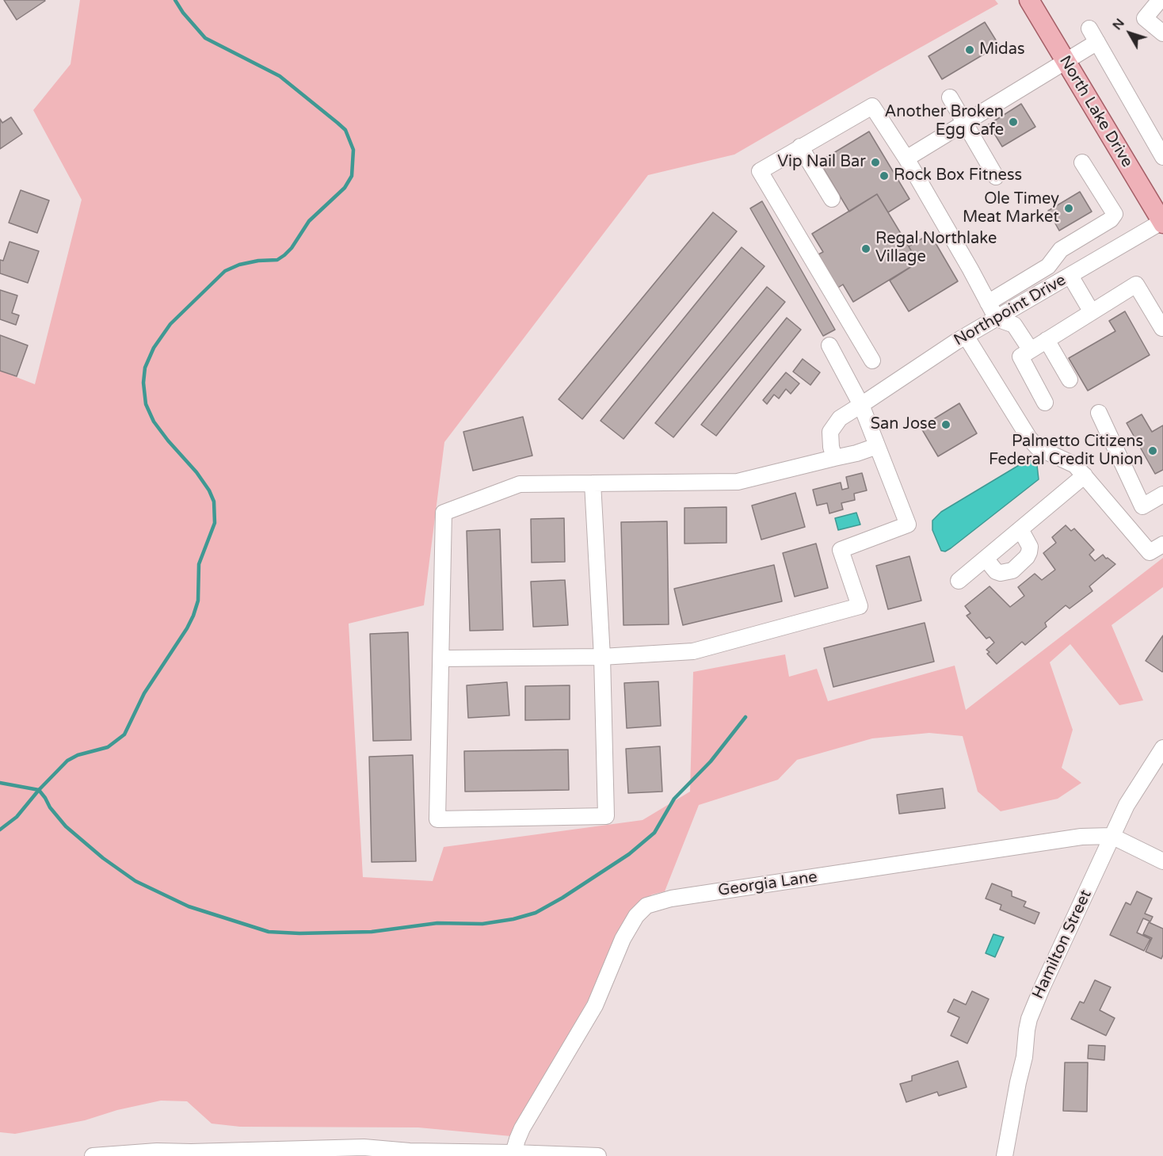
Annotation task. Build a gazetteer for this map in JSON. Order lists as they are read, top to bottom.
{
  "streets": {
    "main road": ["North Lake Drive"],
    "street": ["Northpoint Drive", "Georgia Lane", "Hamilton Street"]
  },
  "crossings": [
    ["North Lake Drive", "Northpoint Drive"],
    ["Georgia Lane", "Hamilton Street"]
  ],
  "places": [
    "Midas",
    "Another Broken Egg Cafe",
    "Vip Nail Bar",
    "Rock Box Fitness",
    "Ole Timey Meat Market",
    "Regal Northlake Village",
    "San Jose",
    "Palmetto Citizens Federal Credit Union"
  ],
  "north": "top left"
}
